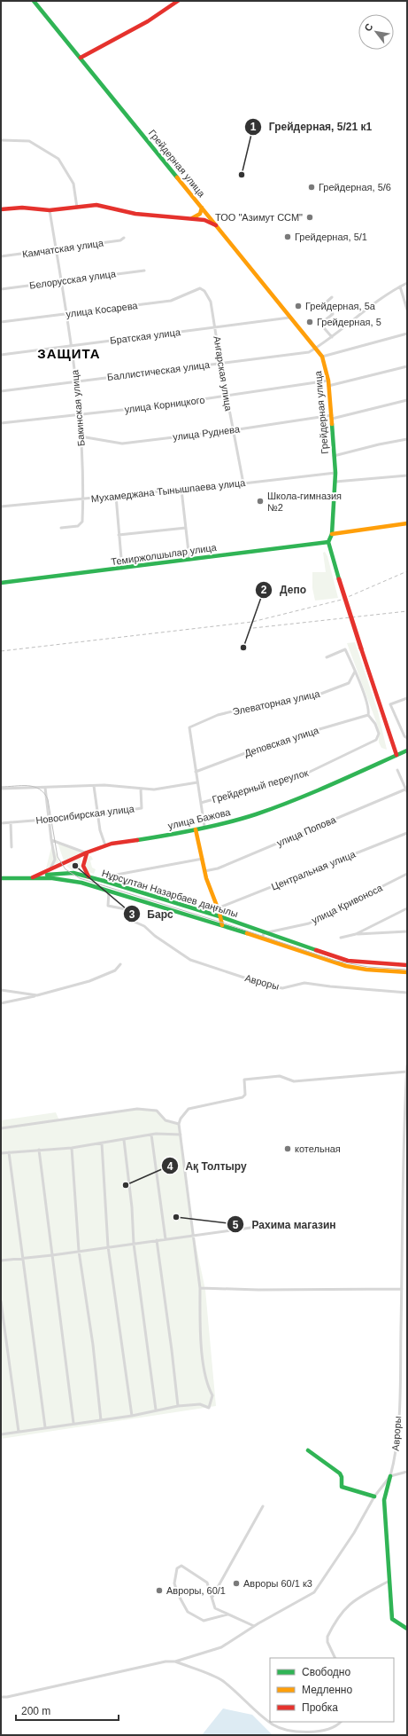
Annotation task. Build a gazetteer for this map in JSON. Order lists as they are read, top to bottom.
{
  "streets": {
    "main road": [
      "Грейдерная улица",
      "Темиржолшылар улица",
      "улица Бажова",
      "Нұрсұлтан Назарбаев даңғылы"
    ],
    "street": [
      "Камчатская улица",
      "Белорусская улица",
      "улица Косарева",
      "Братская улица",
      "Баллистическая улица",
      "Ангарская улица",
      "улица Корницкого",
      "Бакинская улица",
      "улица Руднева",
      "Мухамеджана Тынышпаева улица",
      "Элеваторная улица",
      "Деповская улица",
      "Грейдерный переулок",
      "Новосибирская улица",
      "улица Попова",
      "Центральная улица",
      "улица Кривоноса",
      "Авроры"
    ]
  },
  "crossings": [
    ["Грейдерная улица", "Братская улица"],
    ["Грейдерная улица", "Баллистическая улица"],
    ["Грейдерная улица", "улица Корницкого"],
    ["Грейдерная улица", "улица Руднева"],
    ["Грейдерная улица", "Мухамеджана Тынышпаева улица"],
    ["Грейдерная улица", "Темиржолшылар улица"],
    ["Камчатская улица", "Бакинская улица"],
    ["Белорусская улица", "Бакинская улица"],
    ["улица Косарева", "Ангарская улица"],
    ["улица Косарева", "Бакинская улица"],
    ["Братская улица", "Ангарская улица"],
    ["Братская улица", "Бакинская улица"],
    ["Баллистическая улица", "Ангарская улица"],
    ["Баллистическая улица", "Бакинская улица"],
    ["Ангарская улица", "улица Корницкого"],
    ["Ангарская улица", "улица Руднева"],
    ["Ангарская улица", "Мухамеджана Тынышпаева улица"],
    ["улица Корницкого", "Бакинская улица"],
    ["Бакинская улица", "улица Руднева"],
    ["Бакинская улица", "Мухамеджана Тынышпаева улица"],
    ["Элеваторная улица", "Деповская улица"],
    ["Деповская улица", "Грейдерный переулок"],
    ["улица Бажова", "Нұрсұлтан Назарбаев даңғылы"],
    ["Нұрсұлтан Назарбаев даңғылы", "улица Кривоноса"]
  ],
  "districts": ["ЗАЩИТА"],
  "places": [
    "Грейдерная, 5/21 к1",
    "Грейдерная, 5/6",
    "ТОО \"Азимут ССМ\"",
    "Грейдерная, 5/1",
    "Грейдерная, 5а",
    "Грейдерная, 5",
    "Школа-гимназия №2",
    "Депо",
    "Барс",
    "котельная",
    "Ақ Толтыру",
    "Рахима магазин",
    "Авроры 60/1 к3",
    "Авроры, 60/1"
  ],
  "legend": ["Свободно", "Медленно", "Пробка"],
  "scale_bar": "200 m",
  "north": "top left"
}
